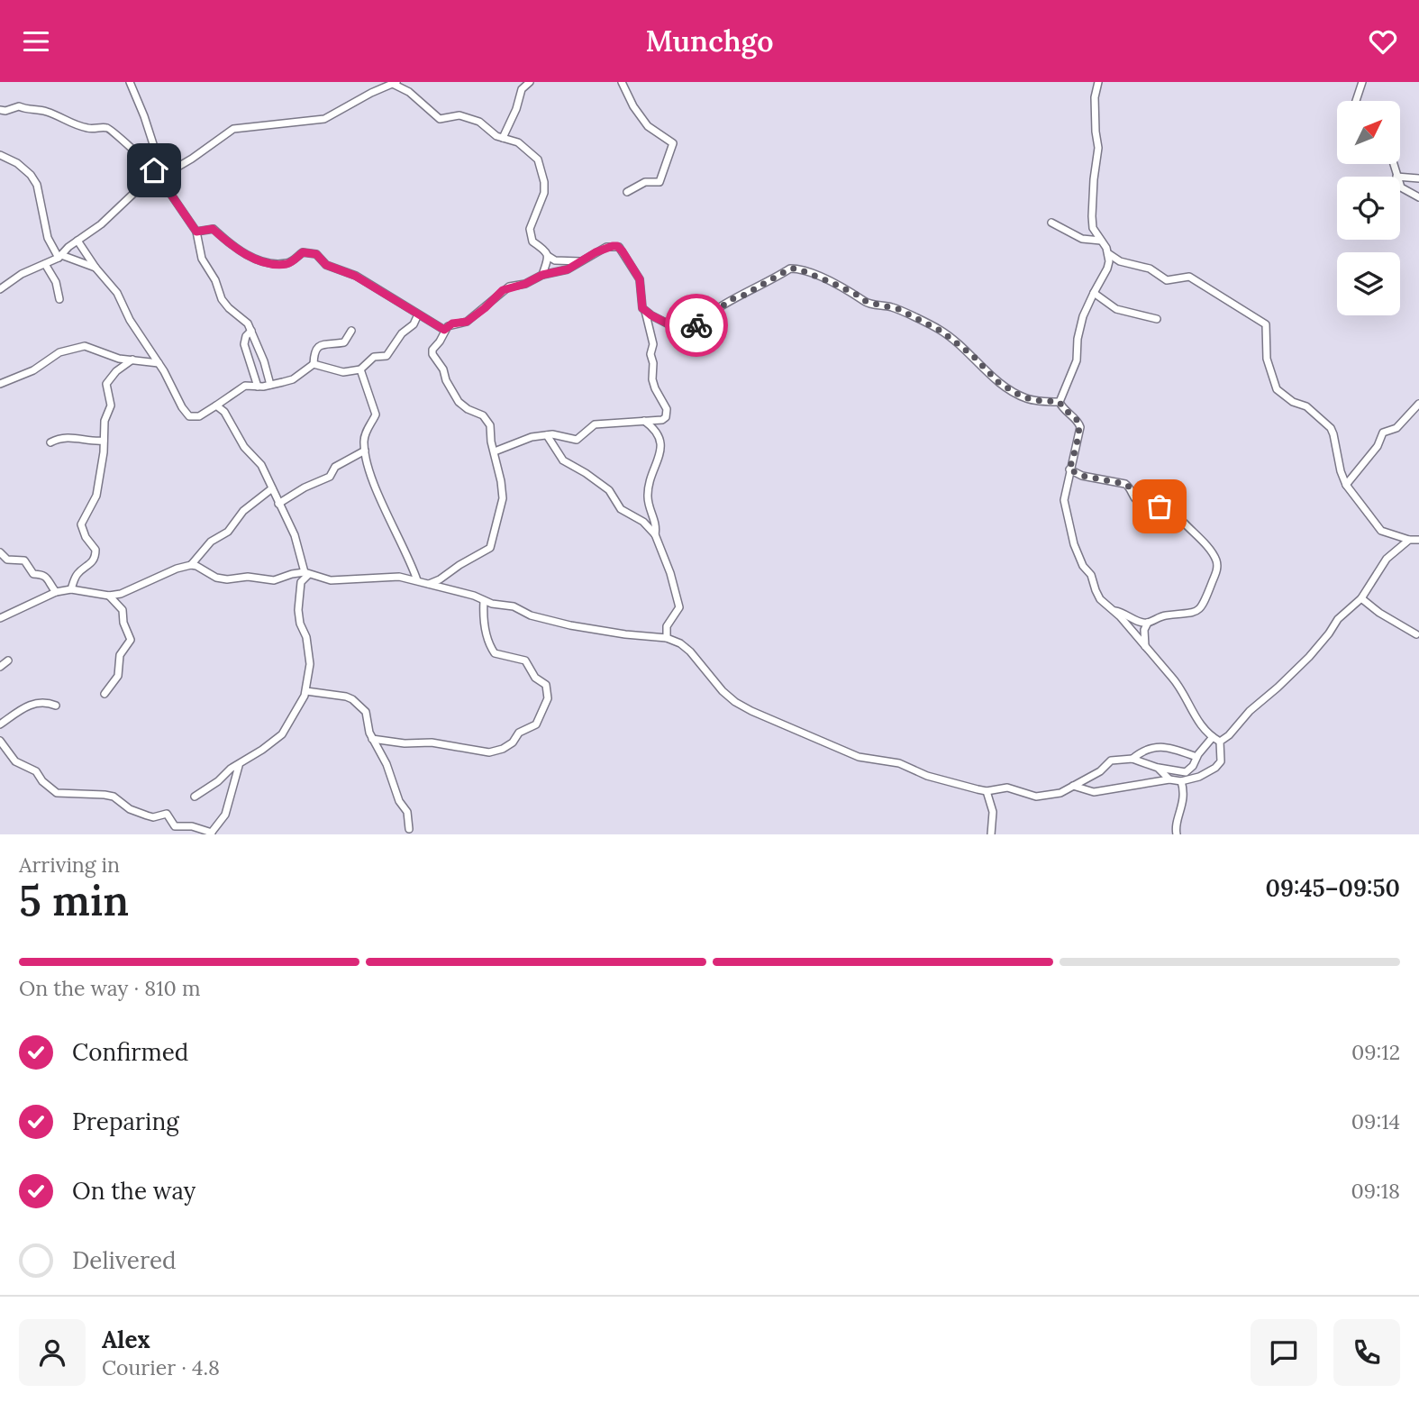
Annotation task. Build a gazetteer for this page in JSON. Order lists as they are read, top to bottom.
{
  "north": "top right",
  "page": {
    "header": "Munchgo",
    "heading": ["5 min", "Arriving in", "09:45–09:50"],
    "panel": ["Alex", "Courier · 4.8"],
    "bar": "On the way · 810 m",
    "list": [
      ["Confirmed", "09:12"],
      ["Preparing", "09:14"],
      ["On the way", "09:18"],
      "Delivered"
    ]
  }
}
